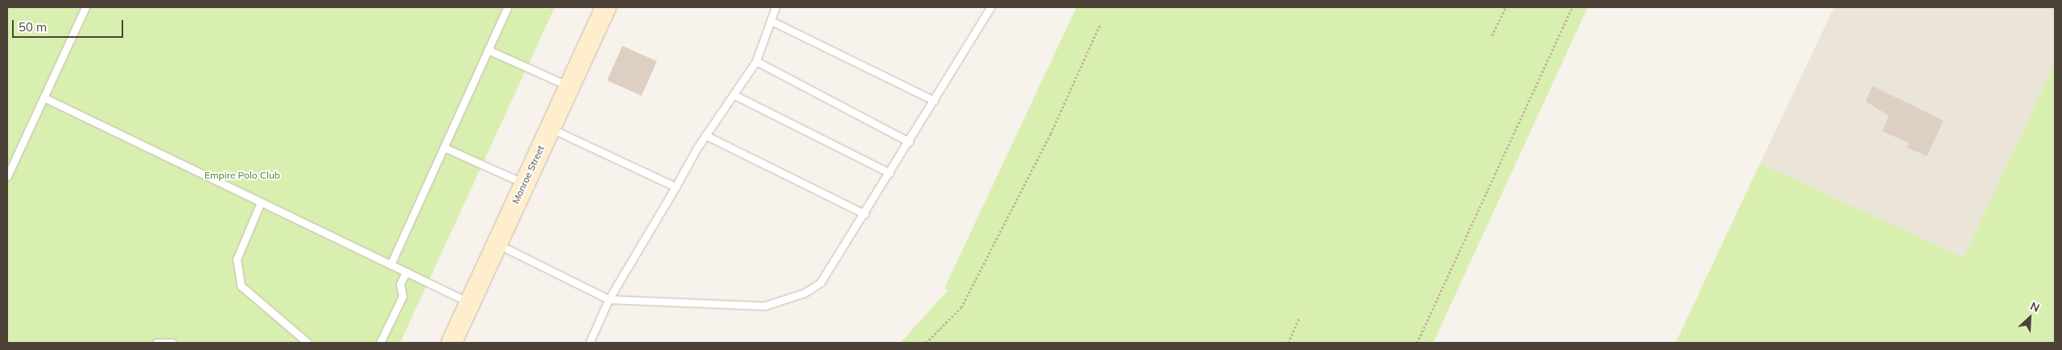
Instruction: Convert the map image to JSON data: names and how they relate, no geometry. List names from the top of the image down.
{
  "streets": {
    "main road": ["Monroe Street"]
  },
  "parks": ["Empire Polo Club"],
  "scale_bar": "50 m",
  "north": "top right"
}
